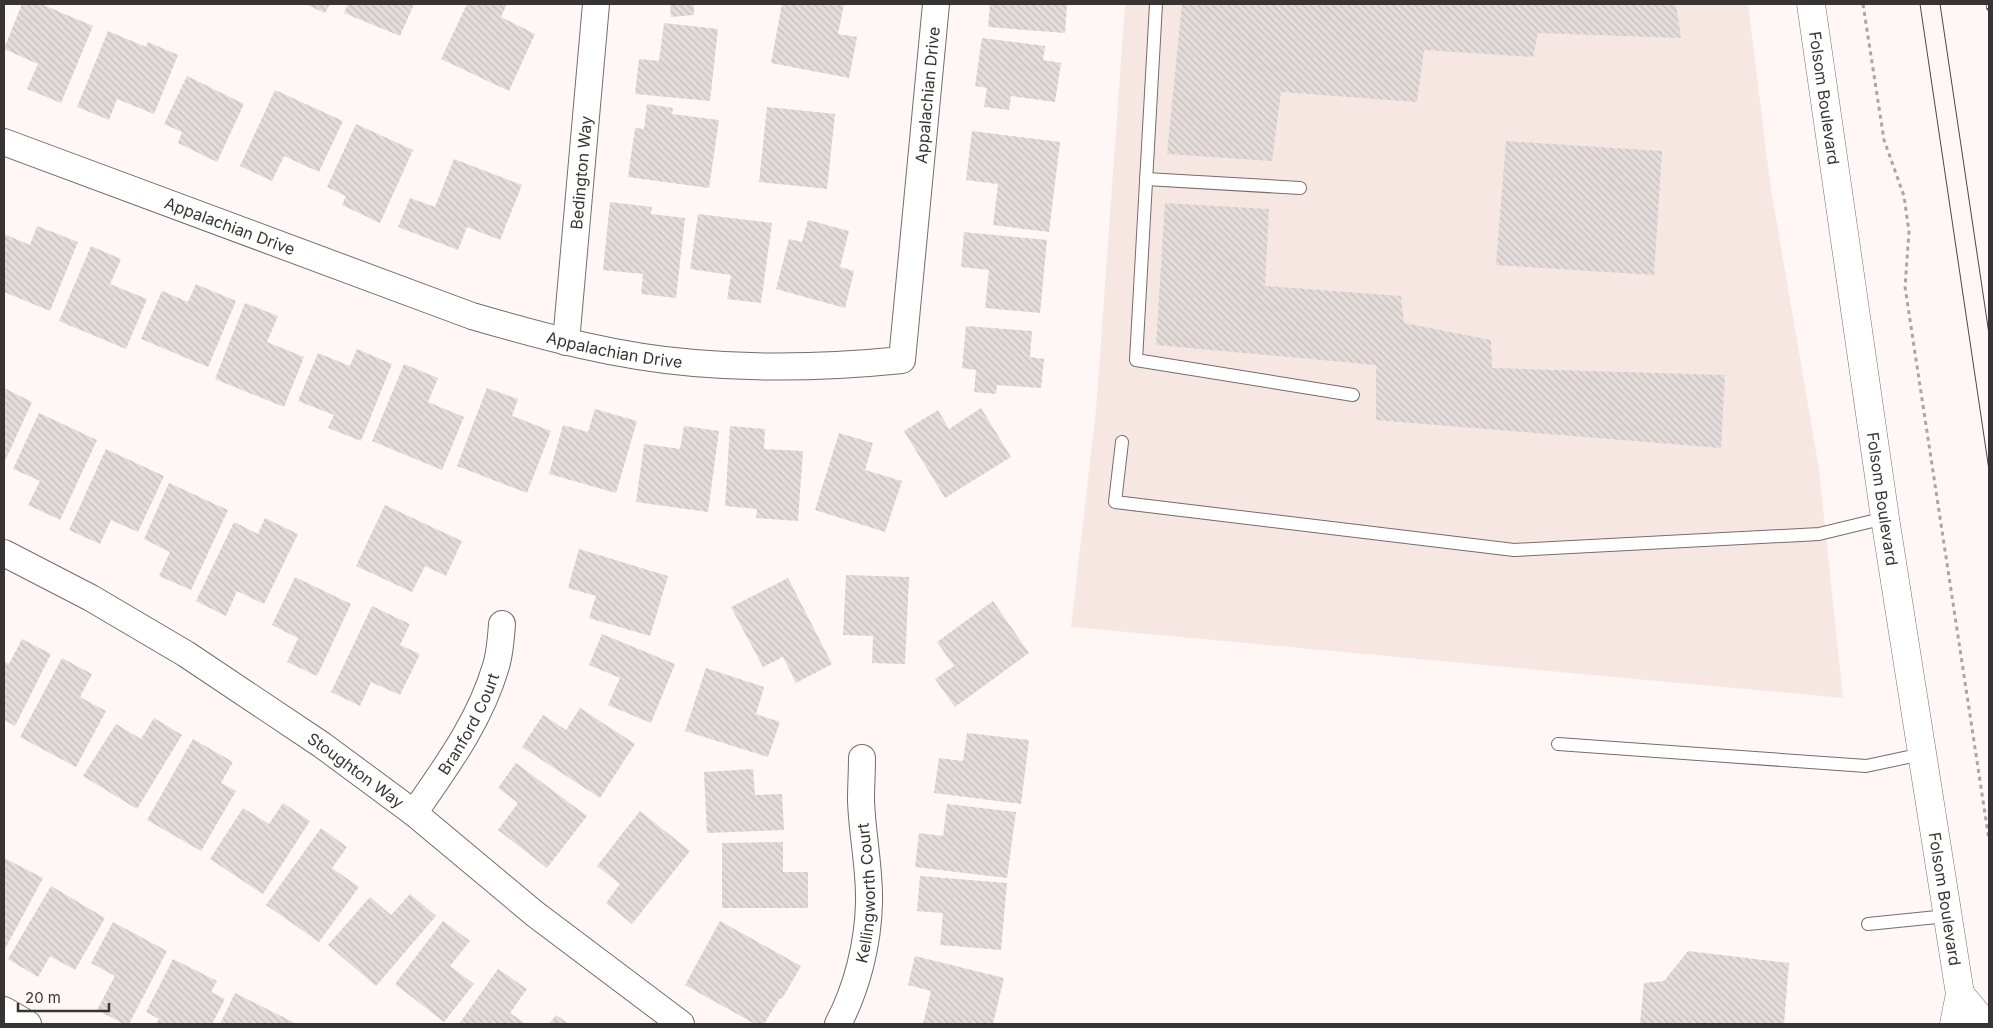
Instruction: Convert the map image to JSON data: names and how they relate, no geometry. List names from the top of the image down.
{
  "streets": {
    "main road": ["Folsom Boulevard"],
    "street": [
      "Appalachian Drive",
      "Bedington Way",
      "Branford Court",
      "Stoughton Way",
      "Kellingworth Court"
    ]
  },
  "crossings": [
    ["Appalachian Drive", "Bedington Way"],
    ["Branford Court", "Stoughton Way"]
  ],
  "scale_bar": "20 m"
}
